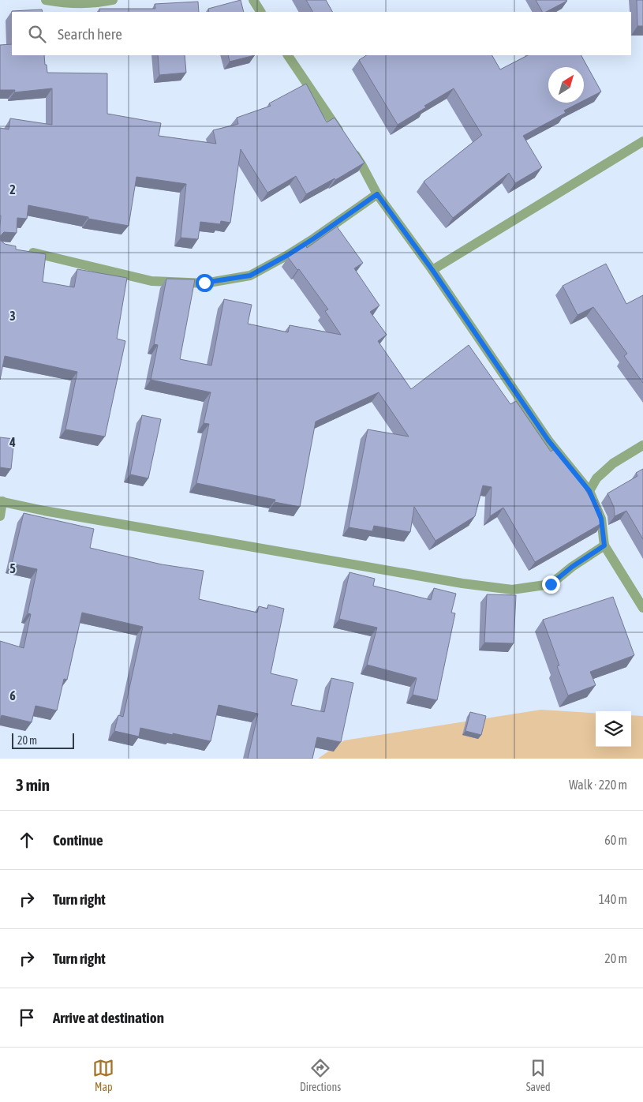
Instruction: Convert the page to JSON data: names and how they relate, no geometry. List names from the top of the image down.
{
  "scale_bar": "20 m",
  "north": "top right",
  "page": {
    "search": "Search here",
    "scale": "20 m",
    "heading": ["3 min", "Walk · 220 m"],
    "list": [
      ["Continue", "60 m"],
      ["Turn right", "140 m"],
      ["Turn right", "20 m"],
      "Arrive at destination"
    ],
    "nav": ["Map", "Directions", "Saved"]
  },
  "grid": {
    "rows": [
      "2",
      "3",
      "4",
      "5",
      "6"
    ]
  }
}
